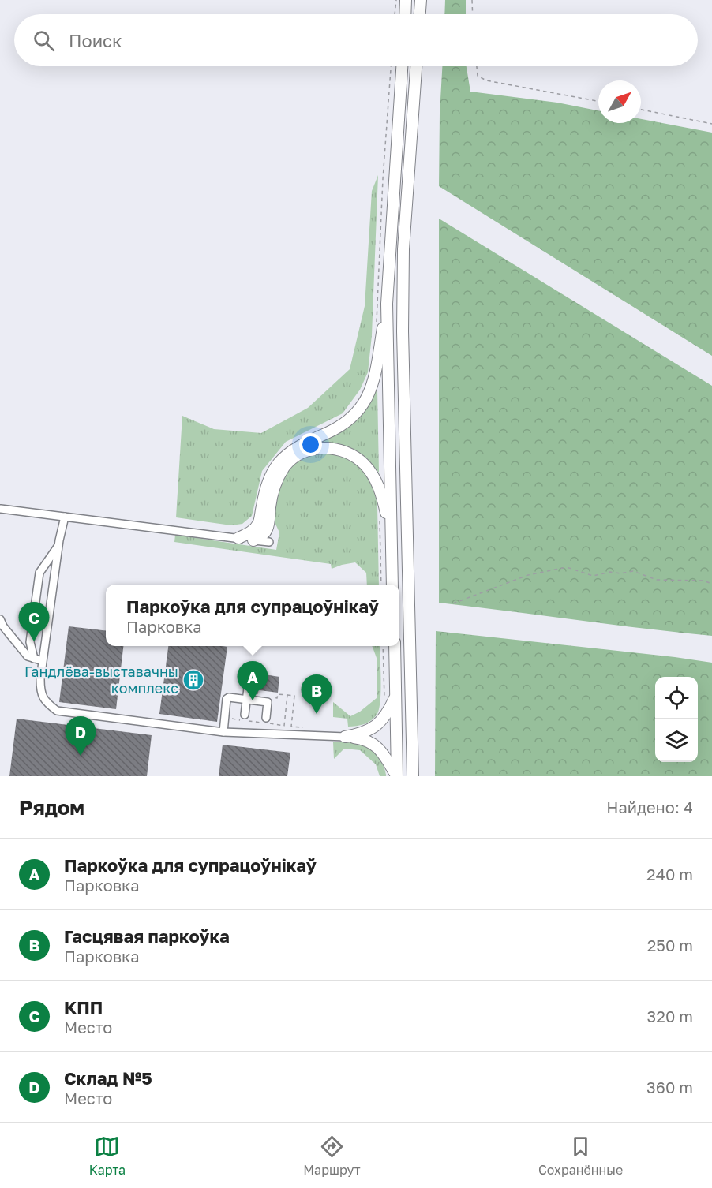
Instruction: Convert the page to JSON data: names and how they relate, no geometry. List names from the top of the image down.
{
  "places": {
    "building": ["Гандлёва-выставачны комплекс"]
  },
  "north": "top right",
  "page": {
    "search": "Поиск",
    "popup": ["Паркоўка для супрацоўнікаў", "Парковка"],
    "pins": [
      "C",
      "A",
      "B",
      "D"
    ],
    "heading": ["Рядом", "Найдено: 4"],
    "list": [
      {
        "mark": "A",
        "name": "Паркоўка для супрацоўнікаў",
        "note": "Парковка",
        "value": "240 m"
      },
      {
        "mark": "B",
        "name": "Гасцявая паркоўка",
        "note": "Парковка",
        "value": "250 m"
      },
      {
        "mark": "C",
        "name": "КПП",
        "note": "Место",
        "value": "320 m"
      },
      {
        "mark": "D",
        "name": "Склад №5",
        "note": "Место",
        "value": "360 m"
      }
    ],
    "nav": ["Карта", "Маршрут", "Сохранённые"]
  }
}
